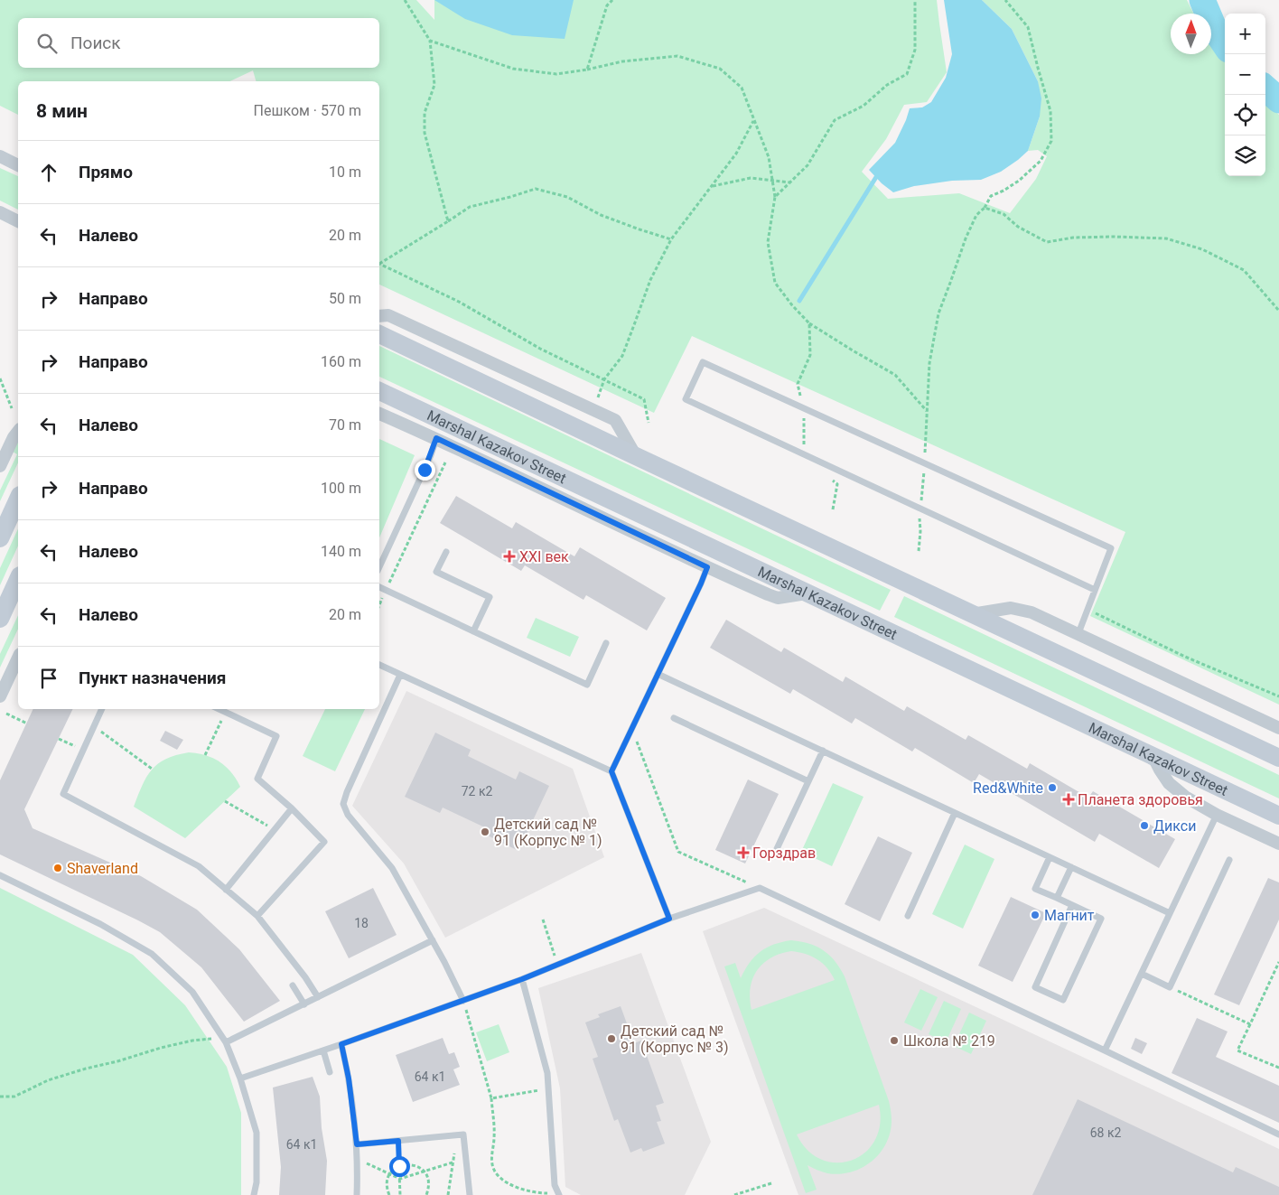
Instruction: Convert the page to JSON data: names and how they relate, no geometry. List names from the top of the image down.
{
  "streets": {
    "street": ["Marshal Kazakov Street"]
  },
  "places": {
    "health": ["XXI век", "Планета здоровья", "Горздрав"],
    "other": [
      "Red&White",
      "Дикси",
      "Детский сад № 91 (Корпус № 1)",
      "Shaverland",
      "Магнит",
      "Детский сад № 91 (Корпус № 3)",
      "Школа № 219"
    ]
  },
  "house_numbers": [
    "72 к2",
    "18",
    "64 к1",
    "68 к2",
    "64 к1"
  ],
  "north": "top",
  "page": {
    "map_buttons": ["+", "−"],
    "search": "Поиск",
    "heading": ["8 мин", "Пешком · 570 m"],
    "list": [
      ["Прямо", "10 m"],
      ["Налево", "20 m"],
      ["Направо", "50 m"],
      ["Направо", "160 m"],
      ["Налево", "70 m"],
      ["Направо", "100 m"],
      ["Налево", "140 m"],
      ["Налево", "20 m"],
      "Пункт назначения"
    ]
  }
}
